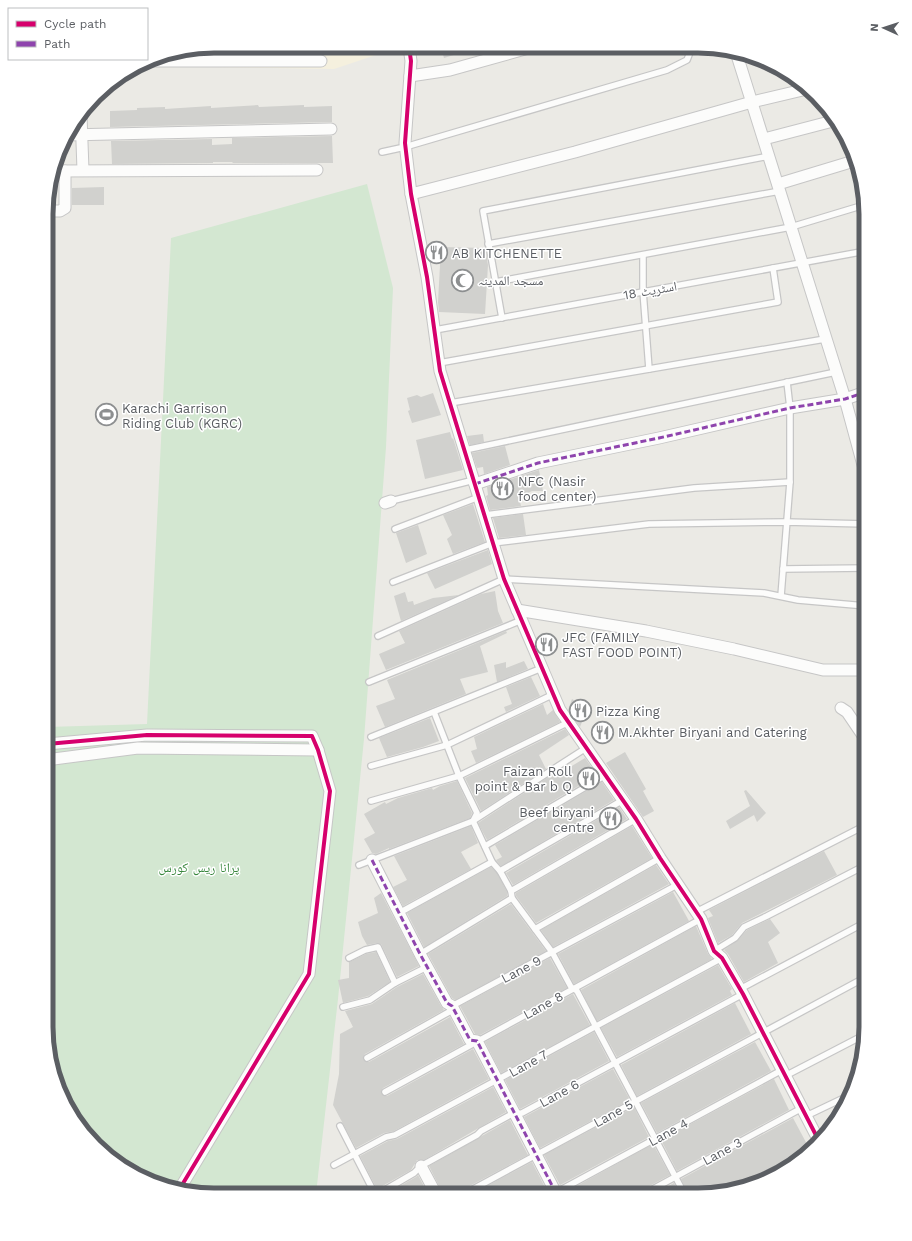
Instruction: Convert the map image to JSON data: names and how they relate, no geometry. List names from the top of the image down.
{
  "streets": {
    "lane": [
      "اسٹریٹ 18",
      "Lane 9",
      "Lane 8",
      "Lane 7",
      "Lane 6",
      "Lane 5",
      "Lane 4",
      "Lane 3"
    ]
  },
  "parks": ["پرانا ریس کورس"],
  "places": {
    "restaurant": [
      "AB KITCHENETTE",
      "NFC (Nasir food center)",
      "JFC (FAMILY FAST FOOD POINT)",
      "Pizza King",
      "M.Akhter Biryani and Catering",
      "Faizan Roll point & Bar b Q",
      "Beef biryani centre"
    ],
    "mosque": ["مسجد المدینہ"],
    "sports": ["Karachi Garrison Riding Club (KGRC)"]
  },
  "legend": ["Cycle path", "Path"],
  "north": "left"
}
